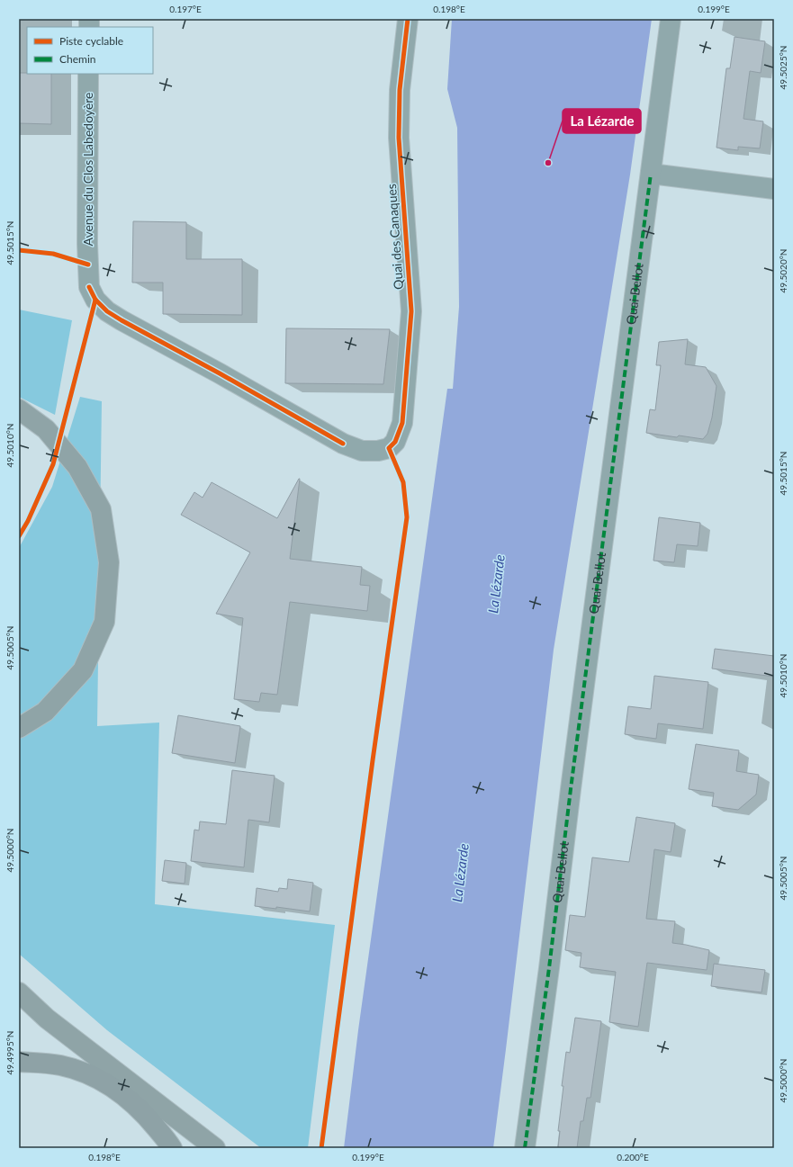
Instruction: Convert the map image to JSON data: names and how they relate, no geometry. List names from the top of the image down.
{
  "streets": {
    "street": ["Avenue du Clos Labedoyère", "Quai des Canaques", "Quai Bellot"]
  },
  "crossings": [
    ["Avenue du Clos Labedoyère", "Quai des Canaques"]
  ],
  "water": ["La Lézarde"],
  "places": ["La Lézarde"],
  "legend": ["Piste cyclable", "Chemin"],
  "coordinates": [
    "0.197°E",
    "0.198°E",
    "0.199°E",
    "49.5025°N",
    "49.5015°N",
    "49.5020°N",
    "49.5010°N",
    "49.5005°N",
    "49.5000°N",
    "49.4995°N",
    "0.200°E"
  ]
}
